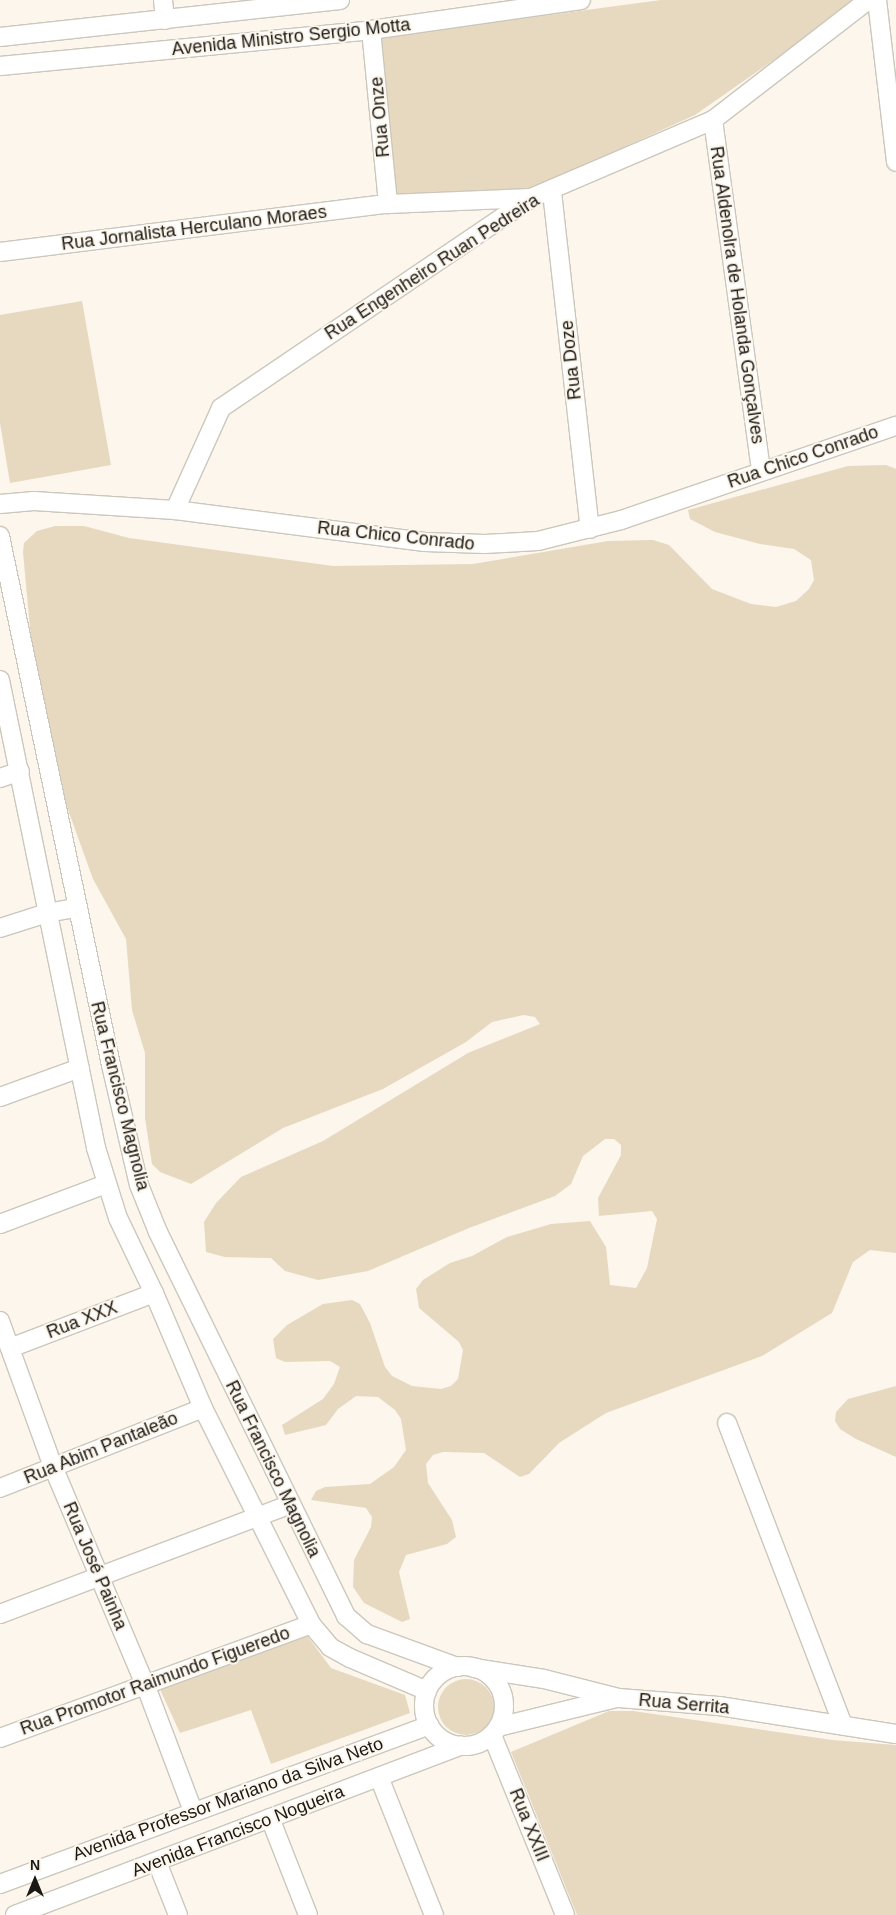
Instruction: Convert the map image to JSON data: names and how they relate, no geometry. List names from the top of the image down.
{
  "streets": {
    "street": [
      "Avenida Ministro Sergio Motta",
      "Rua Onze",
      "Rua Jornalista Herculano Moraes",
      "Rua Engenheiro Ruan Pedreira",
      "Rua Aldenolra de Holanda Gonçalves",
      "Rua Doze",
      "Rua Chico Conrado",
      "Rua Francisco Magnolia",
      "Rua XXX",
      "Rua Abim Pantaleão",
      "Rua José Painha",
      "Rua Promotor Raimundo Figueredo",
      "Rua Serrita",
      "Avenida Professor Mariano da Silva Neto",
      "Rua XXIII",
      "Avenida Francisco Nogueira"
    ]
  },
  "crossings": [
    ["Avenida Ministro Sergio Motta", "Rua Onze"],
    ["Rua Onze", "Rua Jornalista Herculano Moraes"],
    ["Rua Jornalista Herculano Moraes", "Rua Engenheiro Ruan Pedreira"],
    ["Rua Engenheiro Ruan Pedreira", "Rua Aldenolra de Holanda Gonçalves"],
    ["Rua Engenheiro Ruan Pedreira", "Rua Doze"],
    ["Rua Engenheiro Ruan Pedreira", "Rua Chico Conrado"],
    ["Rua Aldenolra de Holanda Gonçalves", "Rua Chico Conrado"],
    ["Rua Doze", "Rua Chico Conrado"],
    ["Rua Francisco Magnolia", "Rua XXX"],
    ["Rua Francisco Magnolia", "Rua Abim Pantaleão"],
    ["Rua Francisco Magnolia", "Rua Promotor Raimundo Figueredo"],
    ["Rua Francisco Magnolia", "Rua Serrita"],
    ["Rua Francisco Magnolia", "Avenida Professor Mariano da Silva Neto"],
    ["Rua Francisco Magnolia", "Rua XXIII"],
    ["Rua Francisco Magnolia", "Avenida Francisco Nogueira"],
    ["Rua XXX", "Rua José Painha"],
    ["Rua Abim Pantaleão", "Rua José Painha"],
    ["Rua José Painha", "Rua Promotor Raimundo Figueredo"],
    ["Rua José Painha", "Avenida Professor Mariano da Silva Neto"],
    ["Rua Serrita", "Avenida Professor Mariano da Silva Neto"],
    ["Rua Serrita", "Rua XXIII"],
    ["Rua Serrita", "Avenida Francisco Nogueira"],
    ["Avenida Professor Mariano da Silva Neto", "Rua XXIII"],
    ["Avenida Professor Mariano da Silva Neto", "Avenida Francisco Nogueira"],
    ["Rua XXIII", "Avenida Francisco Nogueira"]
  ],
  "north": "top"
}
